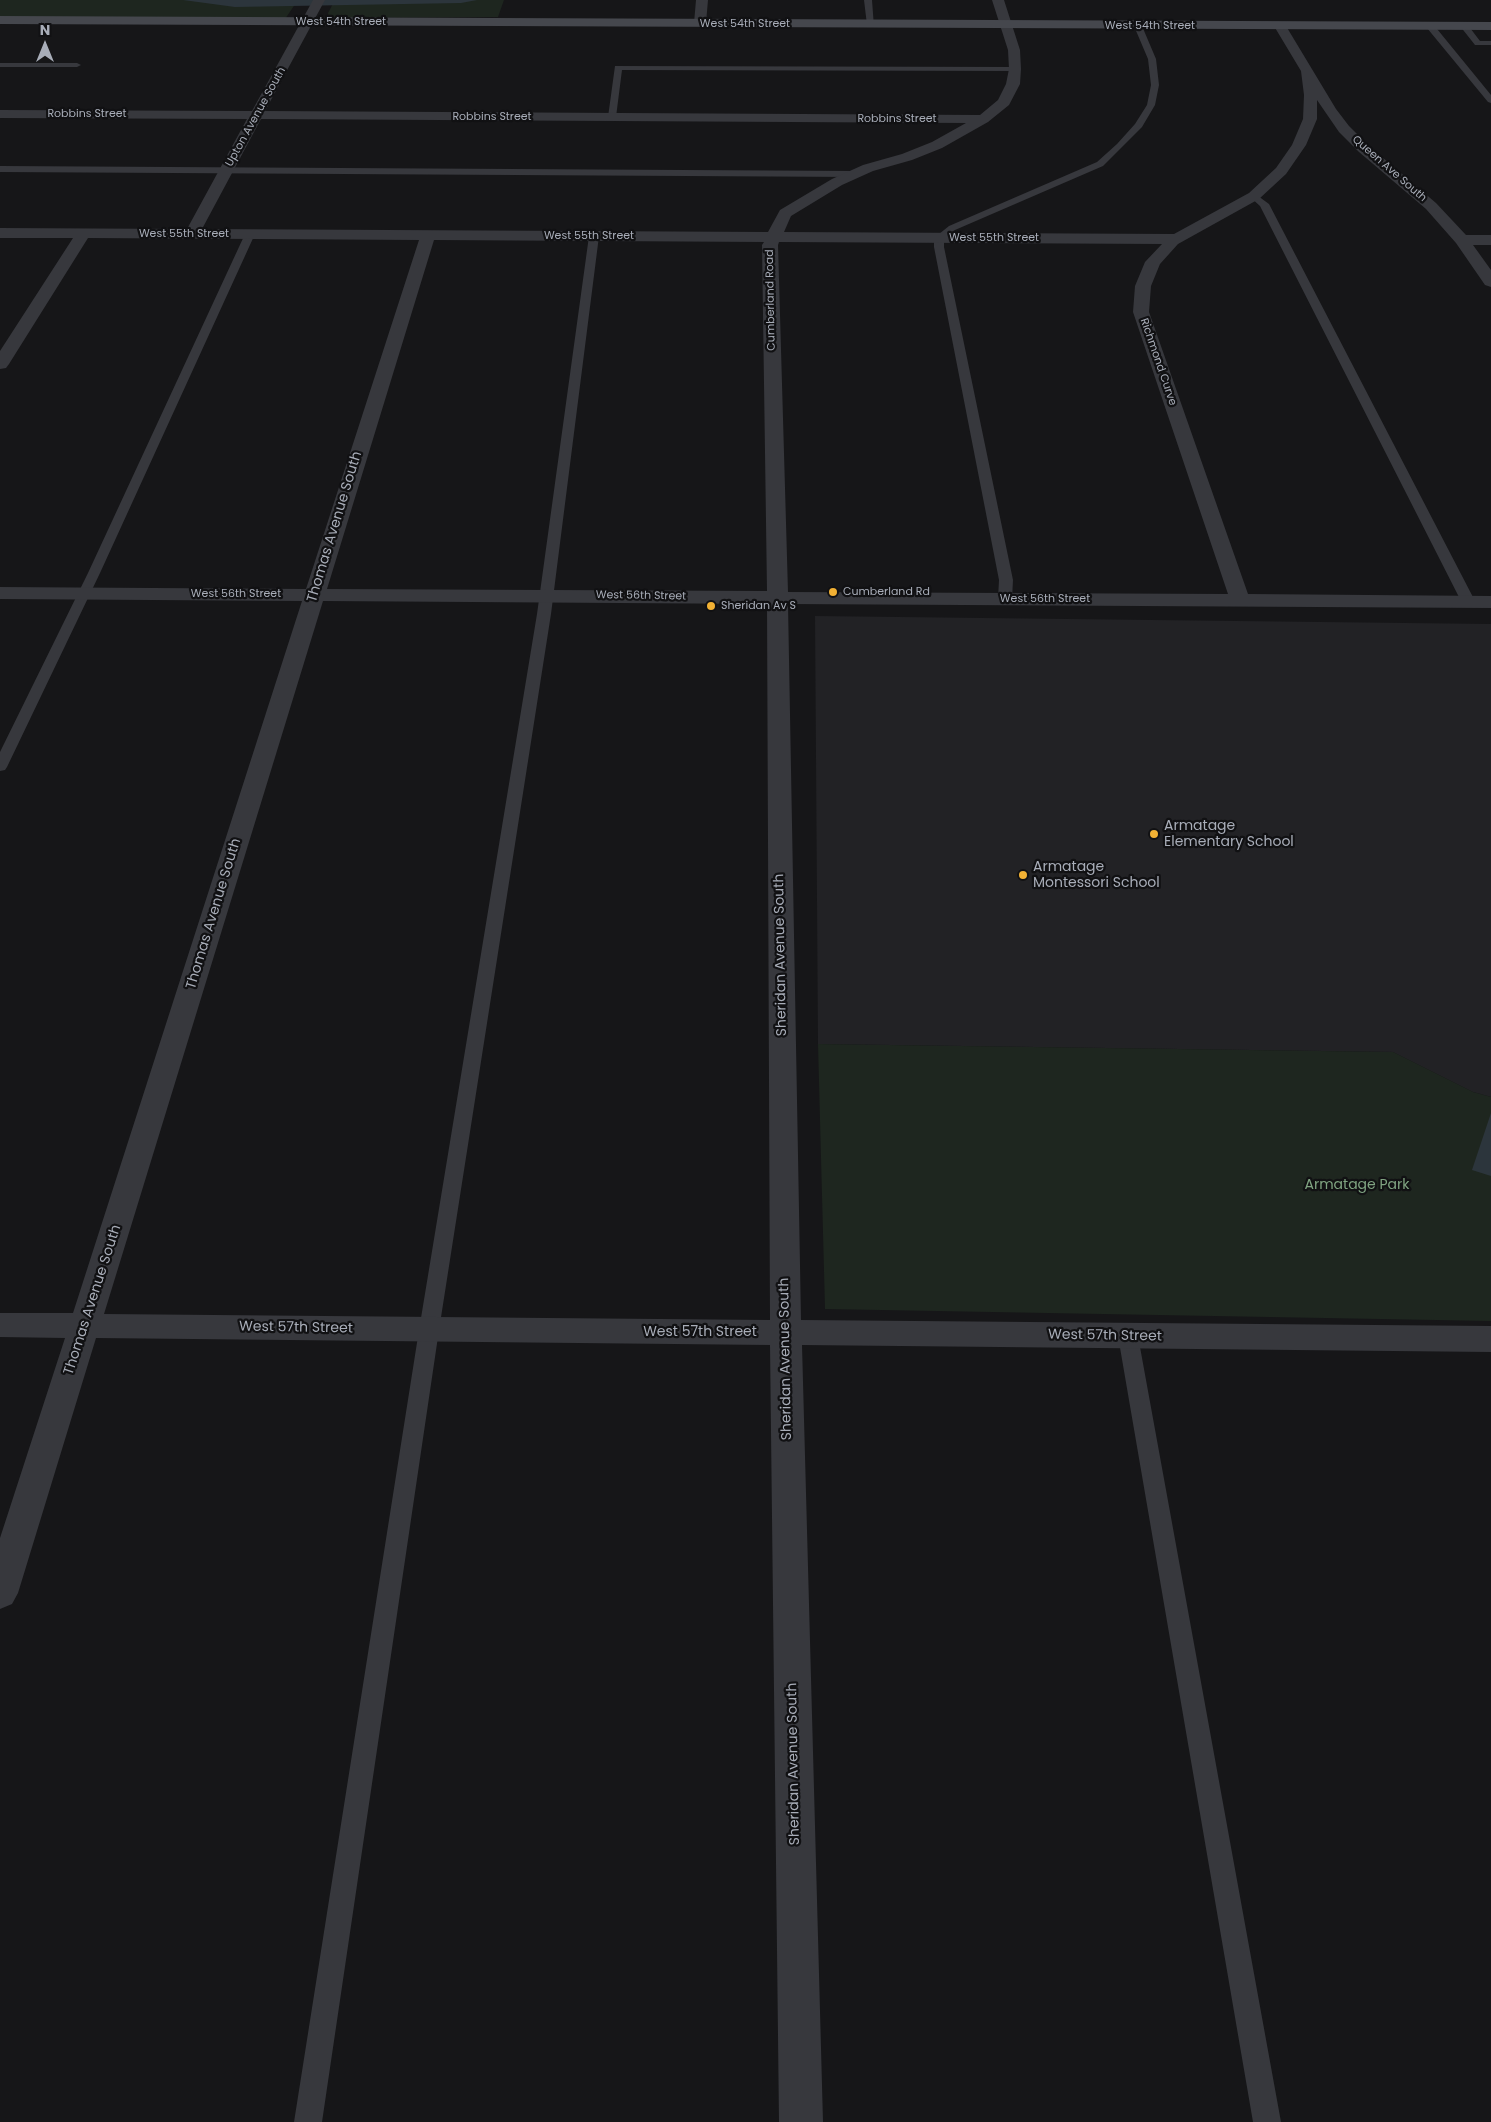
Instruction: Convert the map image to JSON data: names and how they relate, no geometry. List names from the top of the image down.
{
  "streets": {
    "street": [
      "West 54th Street",
      "Robbins Street",
      "Upton Avenue South",
      "Queen Ave South",
      "West 55th Street",
      "Cumberland Road",
      "Richmond Curve",
      "Thomas Avenue South",
      "West 56th Street",
      "Sheridan Avenue South",
      "West 57th Street"
    ]
  },
  "crossings": [
    ["West 54th Street", "Upton Avenue South"],
    ["West 54th Street", "Queen Ave South"],
    ["West 54th Street", "Cumberland Road"],
    ["Robbins Street", "Upton Avenue South"],
    ["Robbins Street", "Cumberland Road"],
    ["Upton Avenue South", "West 55th Street"],
    ["Queen Ave South", "Richmond Curve"],
    ["West 55th Street", "Cumberland Road"],
    ["West 55th Street", "Richmond Curve"],
    ["West 55th Street", "Thomas Avenue South"],
    ["Cumberland Road", "West 56th Street"],
    ["Cumberland Road", "Sheridan Avenue South"],
    ["Richmond Curve", "West 56th Street"],
    ["Thomas Avenue South", "West 56th Street"],
    ["Thomas Avenue South", "West 57th Street"],
    ["West 56th Street", "Sheridan Avenue South"],
    ["Sheridan Avenue South", "West 57th Street"]
  ],
  "parks": ["Armatage Park"],
  "places": [
    "Cumberland Rd",
    "Sheridan Av S",
    "Armatage Elementary School",
    "Armatage Montessori School"
  ],
  "north": "top"
}
